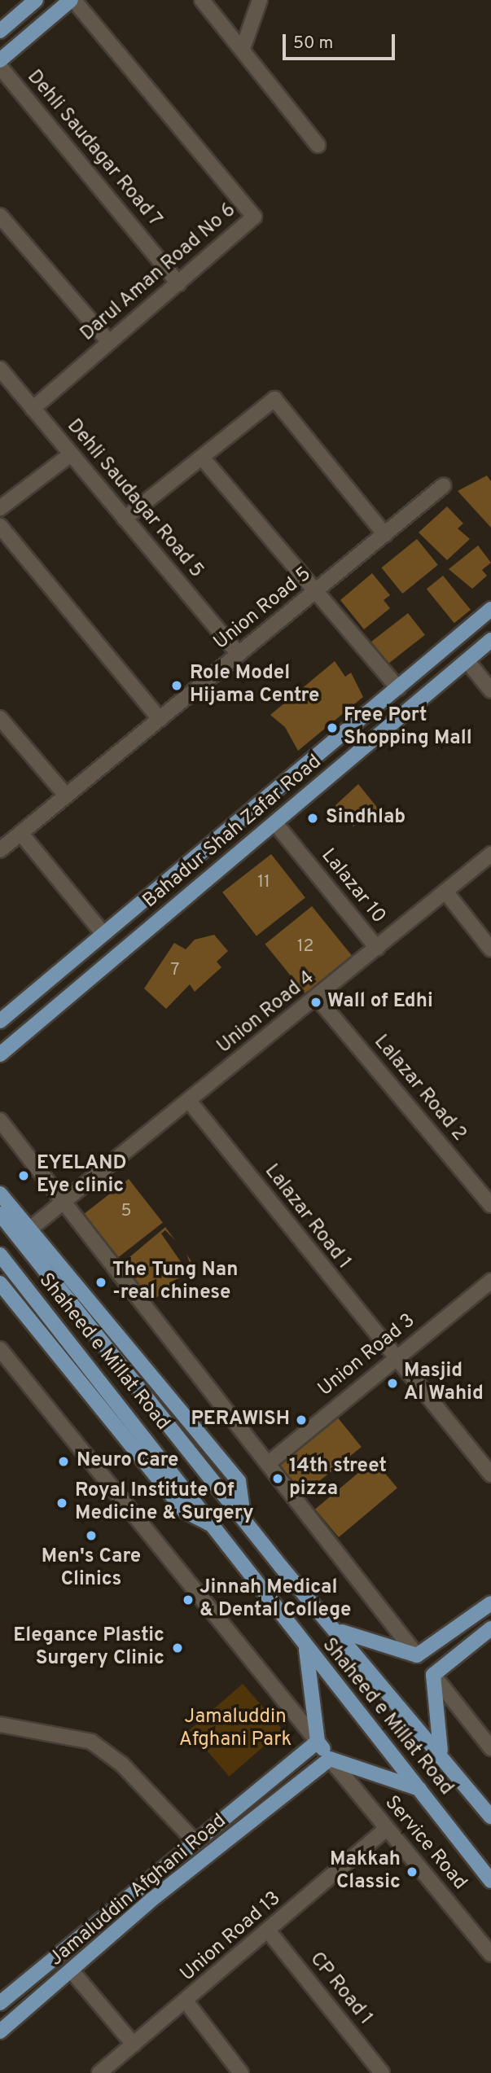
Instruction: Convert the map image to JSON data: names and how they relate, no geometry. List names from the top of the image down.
{
  "streets": {
    "main road": ["Bahadur Shah Zafar Road", "Shaheed e Millat Road", "Jamaluddin Afghani Road"],
    "street": [
      "Dehli Saudagar Road 7",
      "Darul Aman Road No 6",
      "Dehli Saudagar Road 5",
      "Union Road 5",
      "Lalazar 10",
      "Union Road 4",
      "Lalazar Road 2",
      "Lalazar Road 1",
      "Union Road 3",
      "Service Road",
      "Union Road 13",
      "CP Road 1"
    ]
  },
  "crossings": [
    ["Dehli Saudagar Road 7", "Darul Aman Road No 6"],
    ["Darul Aman Road No 6", "Dehli Saudagar Road 5"],
    ["Dehli Saudagar Road 5", "Union Road 5"],
    ["Bahadur Shah Zafar Road", "Lalazar 10"],
    ["Lalazar 10", "Union Road 4"],
    ["Union Road 4", "Lalazar Road 2"],
    ["Union Road 4", "Lalazar Road 1"],
    ["Lalazar Road 1", "Union Road 3"],
    ["Service Road", "Jamaluddin Afghani Road"],
    ["Service Road", "Union Road 13"],
    ["Union Road 13", "CP Road 1"]
  ],
  "parks": ["Jamaluddin Afghani Park"],
  "places": [
    "Role Model Hijama Centre",
    "Free Port Shopping Mall",
    "Sindhlab",
    "Wall of Edhi",
    "EYELAND Eye clinic",
    "The Tung Nan -real chinese",
    "Masjid Al Wahid",
    "PERAWISH",
    "Neuro Care",
    "14th street pizza",
    "Royal Institute Of Medicine & Surgery",
    "Men's Care Clinics",
    "Jinnah Medical & Dental College",
    "Elegance Plastic Surgery Clinic",
    "Makkah Classic"
  ],
  "house_numbers": [
    "11",
    "12",
    "7",
    "5"
  ],
  "scale_bar": "50 m"
}
